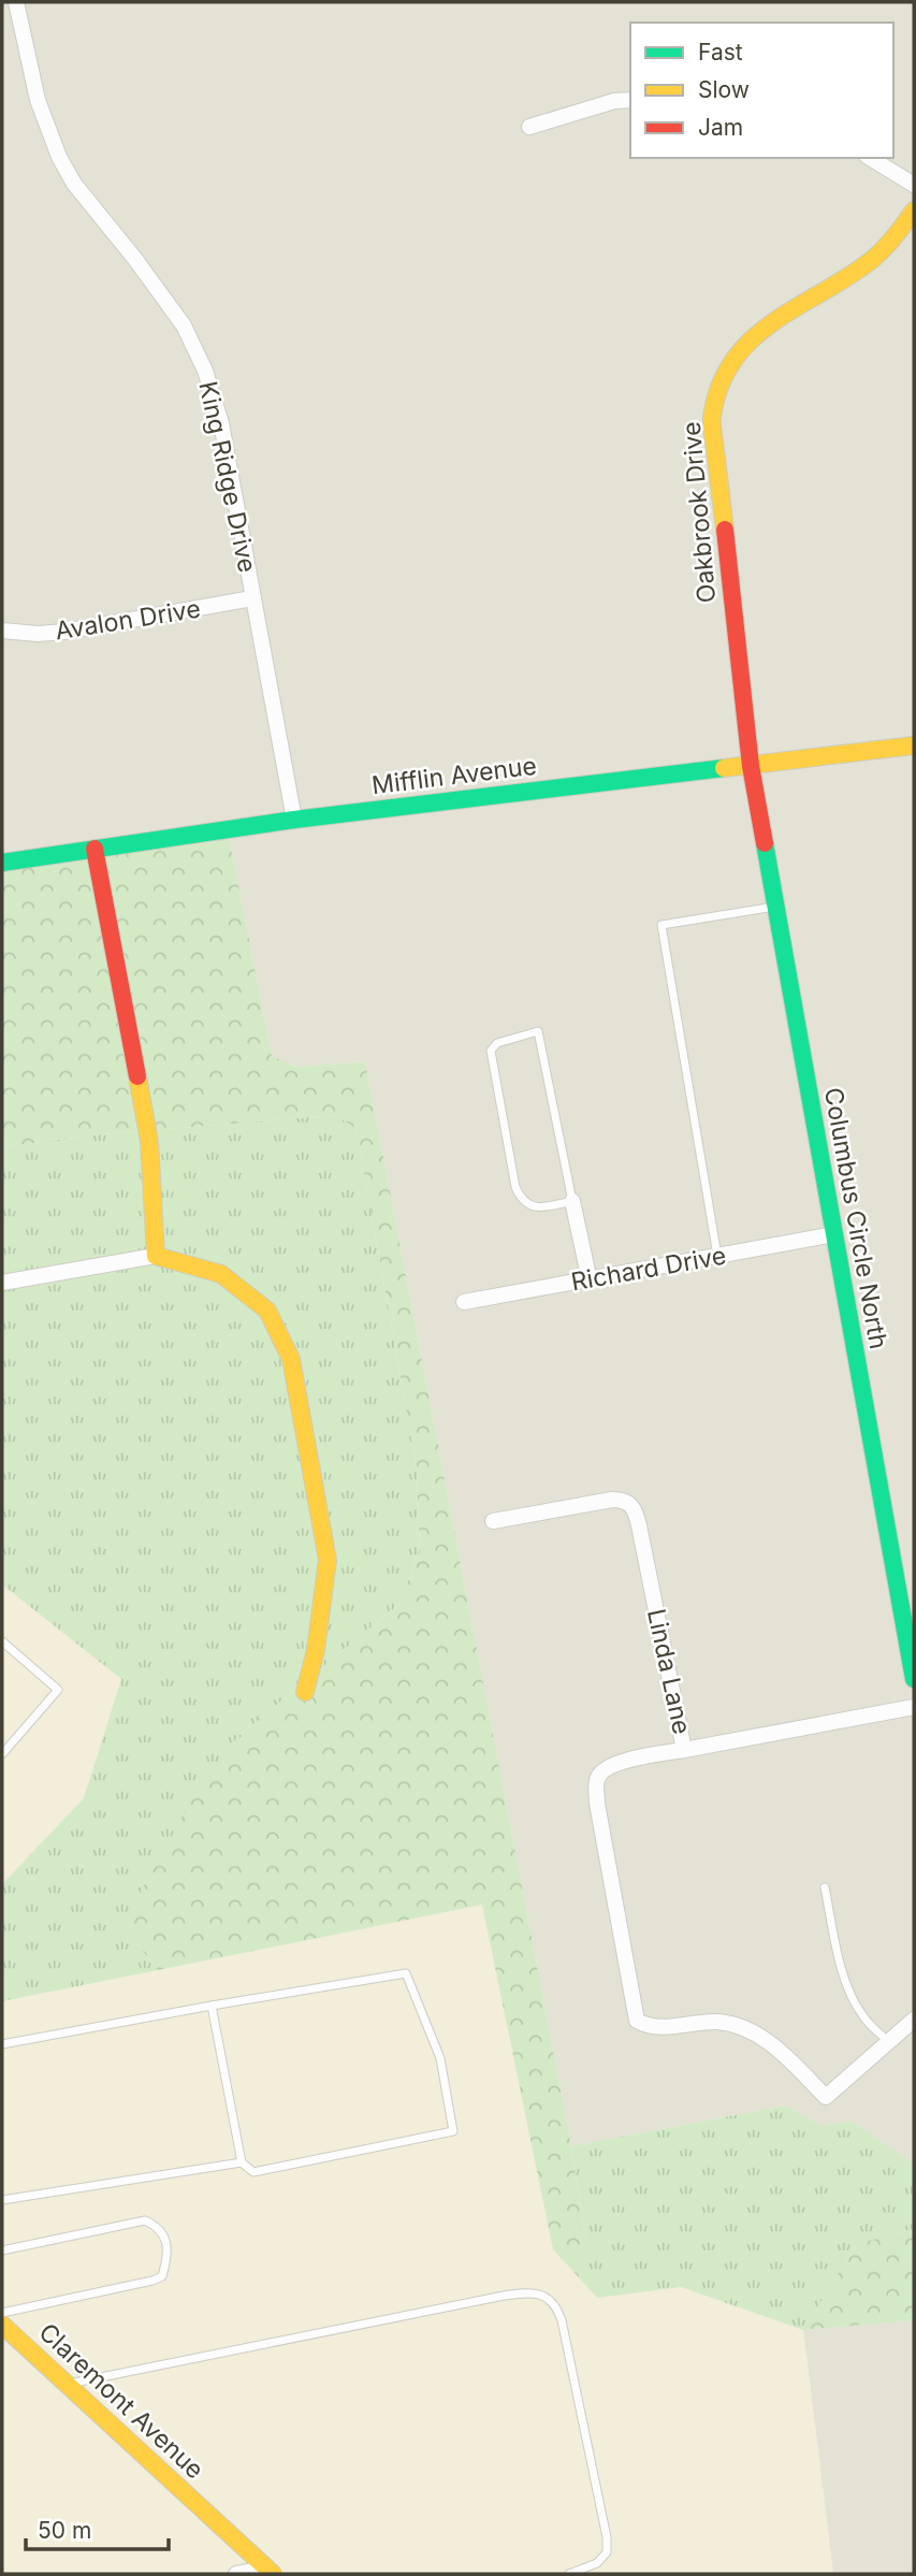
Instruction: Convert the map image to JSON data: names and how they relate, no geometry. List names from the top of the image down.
{
  "streets": {
    "street": [
      "King Ridge Drive",
      "Oakbrook Drive",
      "Avalon Drive",
      "Mifflin Avenue",
      "Columbus Circle North",
      "Richard Drive",
      "Linda Lane",
      "Claremont Avenue"
    ]
  },
  "crossings": [
    ["King Ridge Drive", "Avalon Drive"],
    ["King Ridge Drive", "Mifflin Avenue"],
    ["Oakbrook Drive", "Mifflin Avenue"],
    ["Oakbrook Drive", "Columbus Circle North"],
    ["Mifflin Avenue", "Columbus Circle North"],
    ["Columbus Circle North", "Richard Drive"]
  ],
  "legend": ["Fast", "Slow", "Jam"],
  "scale_bar": "50 m"
}
